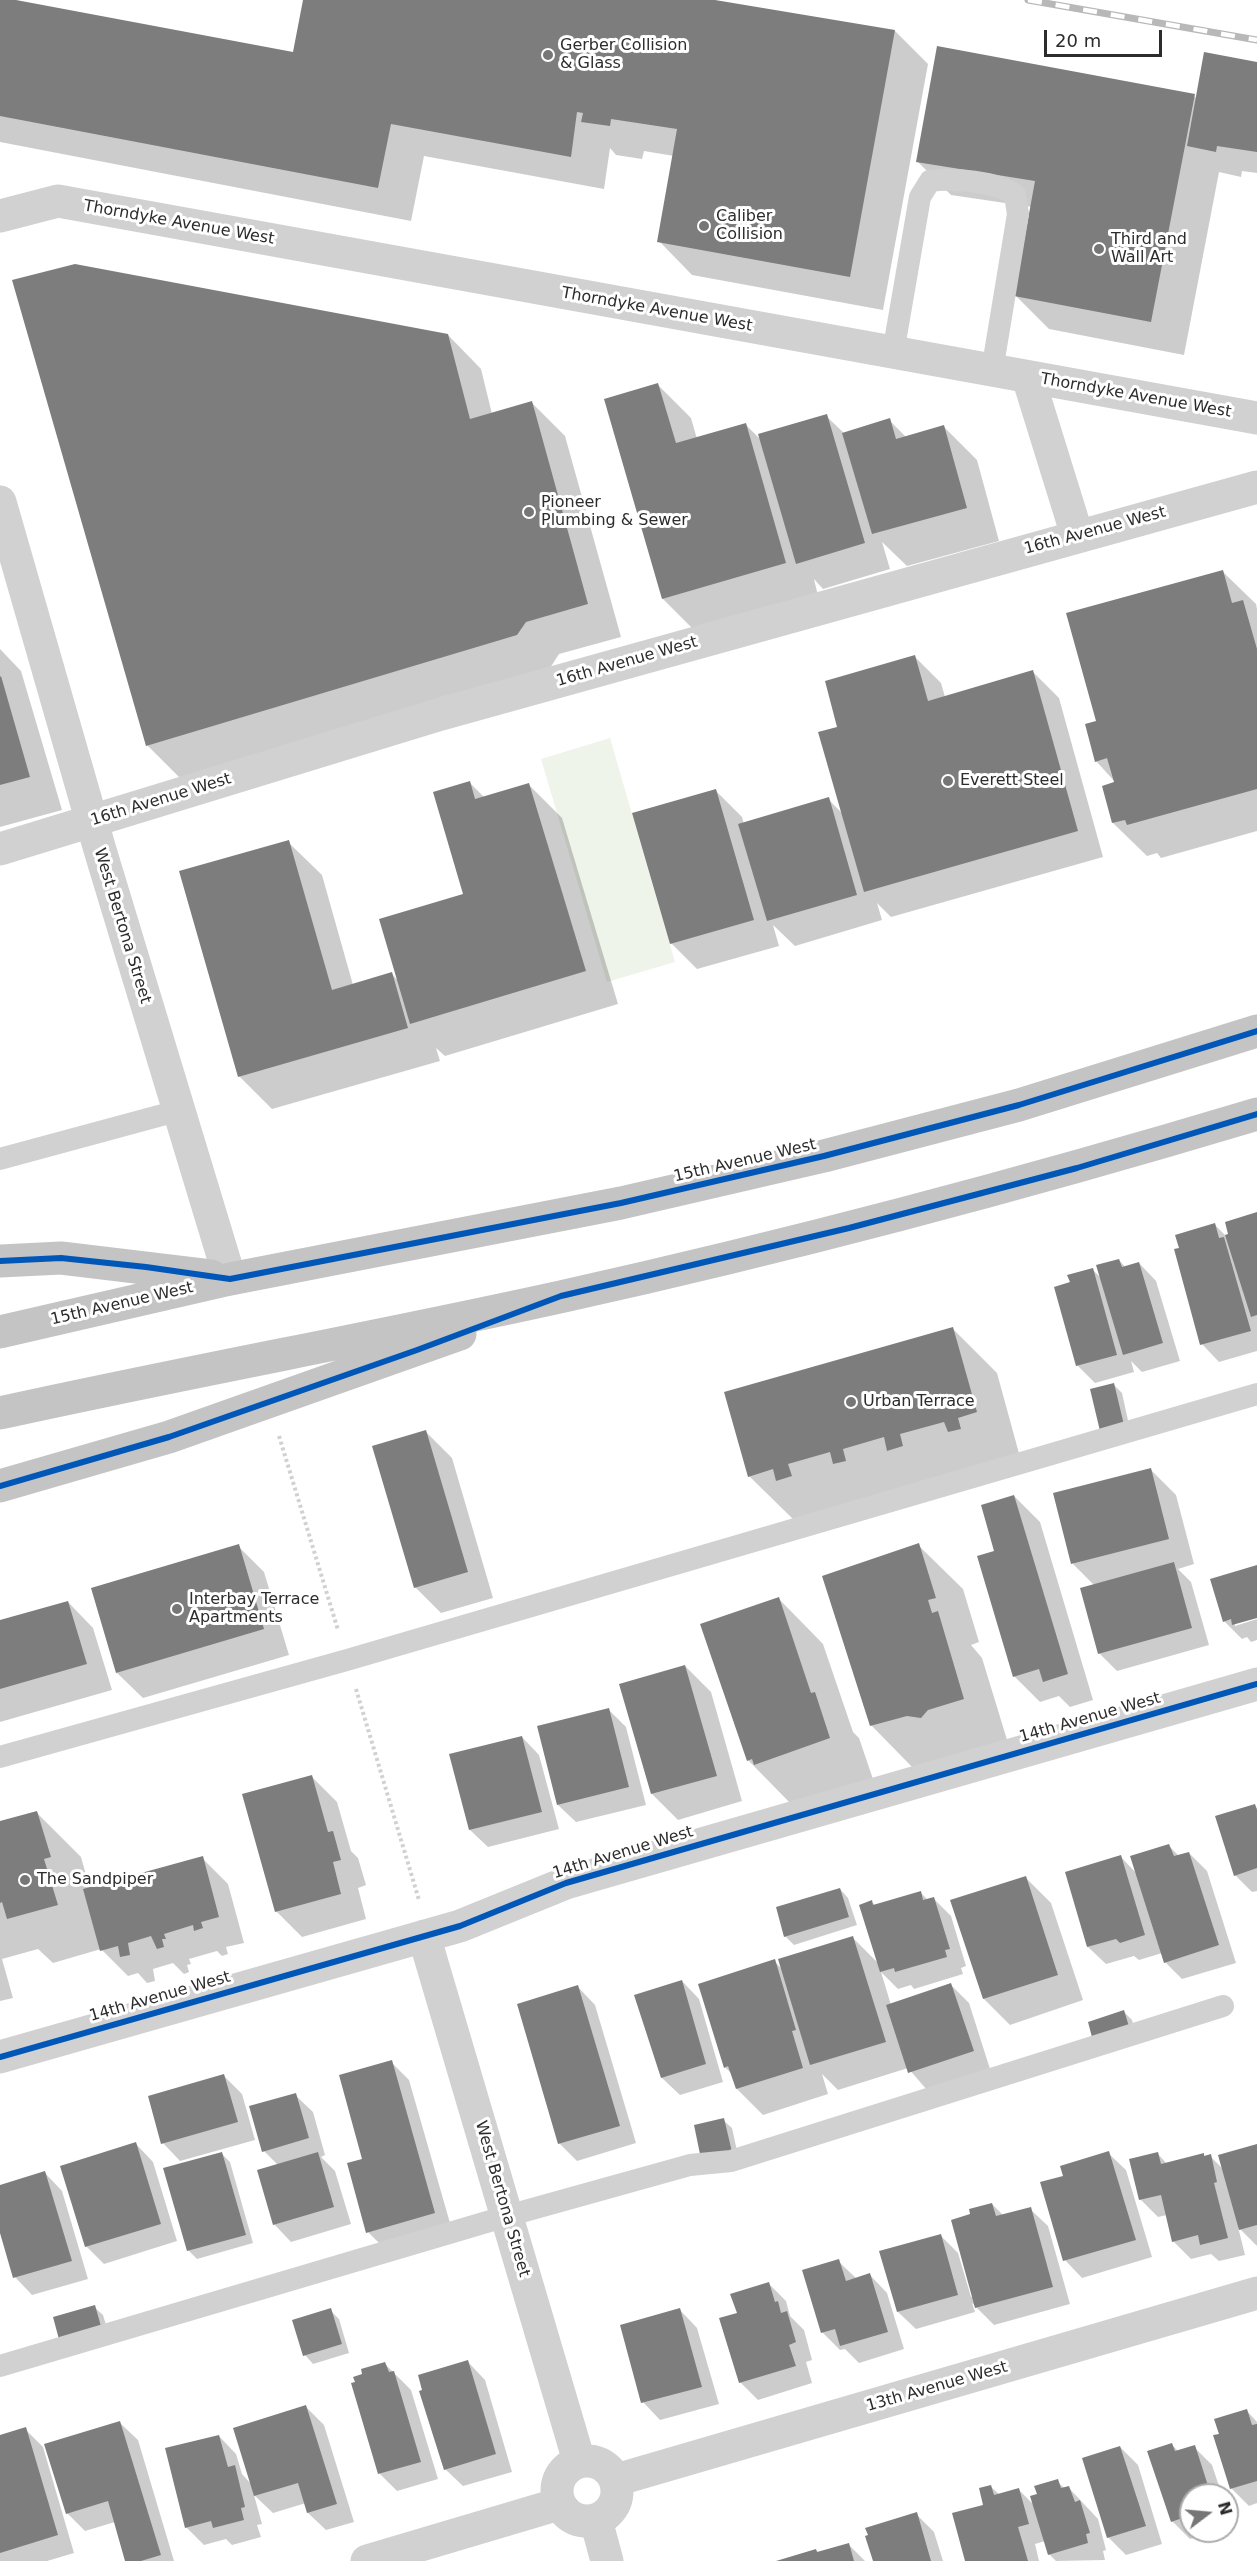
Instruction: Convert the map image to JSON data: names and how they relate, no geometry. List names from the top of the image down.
{
  "streets": {
    "main road": ["15th Avenue West"],
    "street": [
      "Thorndyke Avenue West",
      "16th Avenue West",
      "West Bertona Street",
      "14th Avenue West",
      "13th Avenue West"
    ]
  },
  "crossings": [
    ["16th Avenue West", "West Bertona Street"],
    ["West Bertona Street", "15th Avenue West"],
    ["West Bertona Street", "14th Avenue West"],
    ["West Bertona Street", "13th Avenue West"]
  ],
  "places": [
    "Gerber Collision & Glass",
    "Caliber Collision",
    "Third and Wall Art",
    "Pioneer Plumbing & Sewer",
    "Everett Steel",
    "Urban Terrace",
    "Interbay Terrace Apartments",
    "The Sandpiper"
  ],
  "scale_bar": "20 m",
  "north": "right"
}
